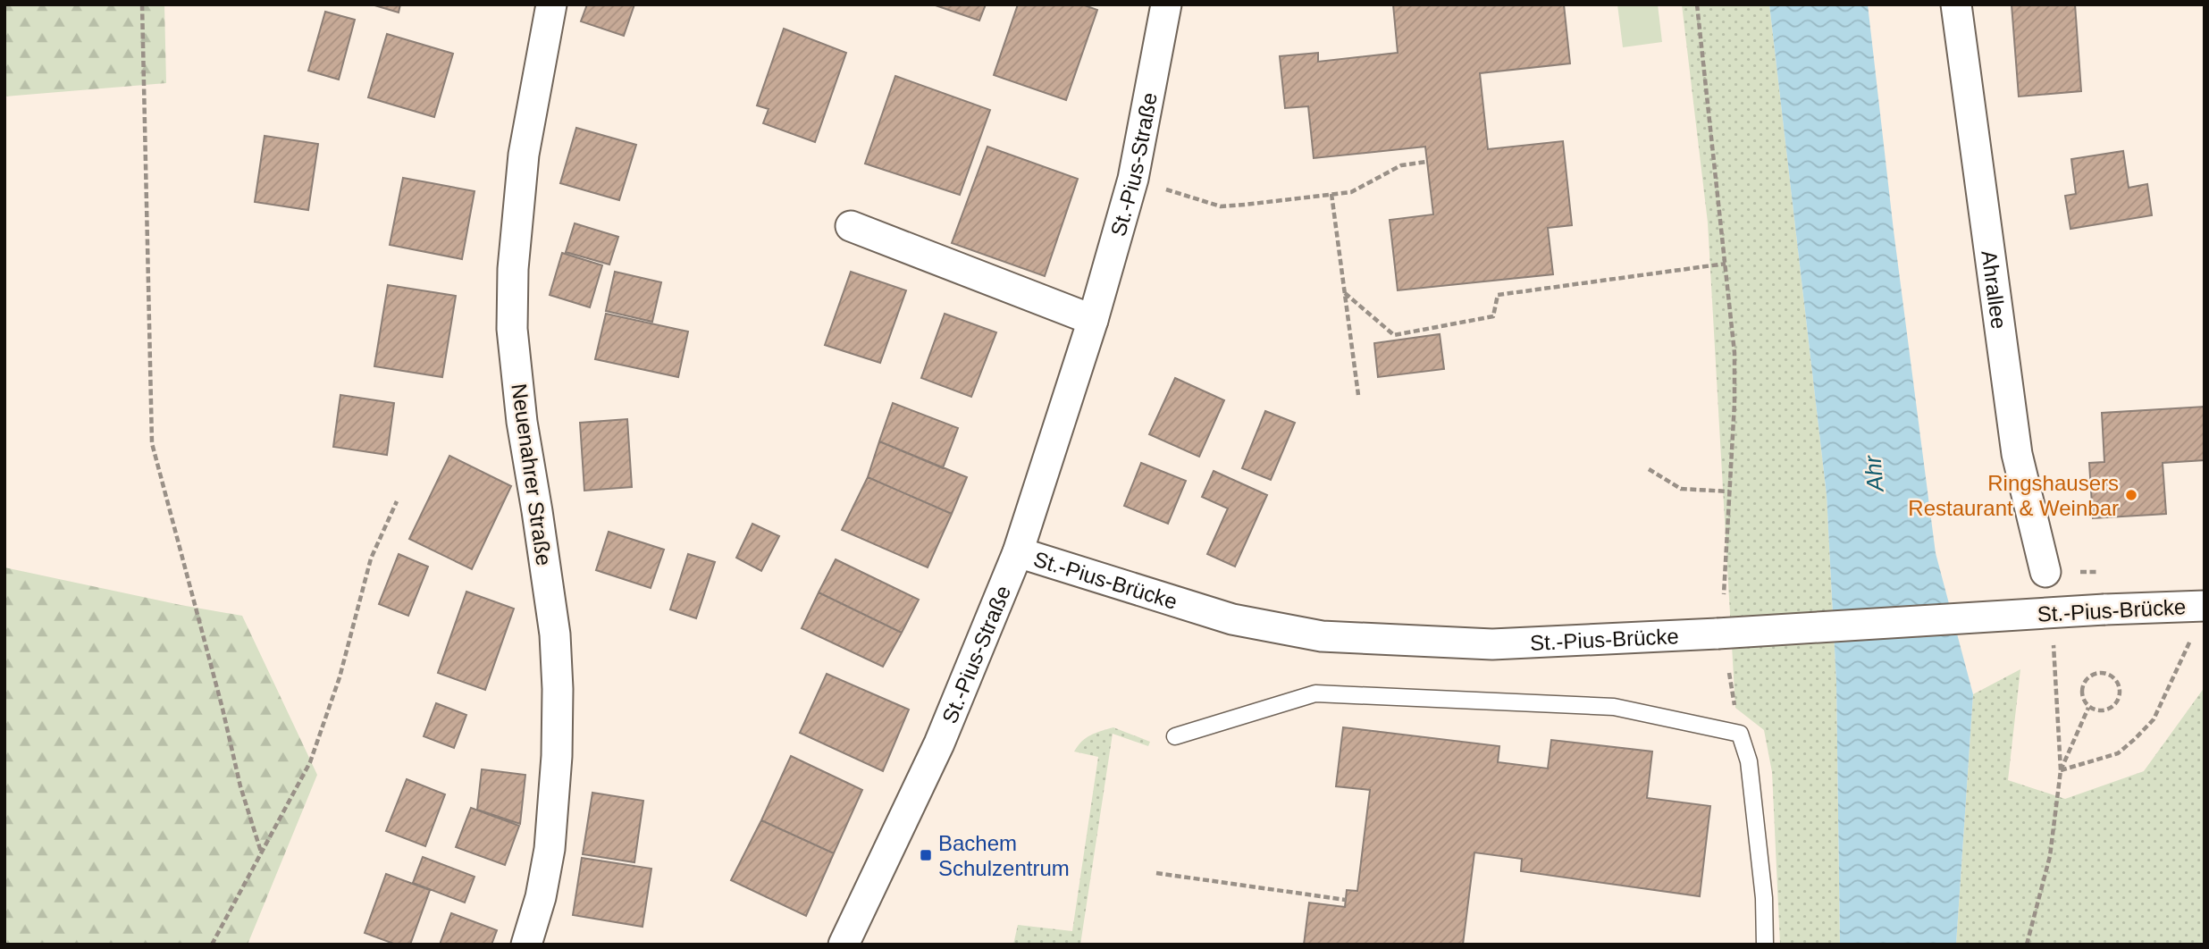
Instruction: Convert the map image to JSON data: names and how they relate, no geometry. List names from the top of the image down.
{
  "streets": {
    "street": [
      "St.-Pius-Straße",
      "Ahrallee",
      "Neuenahrer Straße",
      "St.-Pius-Brücke"
    ]
  },
  "crossings": [
    ["St.-Pius-Straße", "St.-Pius-Brücke"]
  ],
  "water": ["Ahr"],
  "places": {
    "other": ["Ringshausers Restaurant & Weinbar"],
    "transit": ["Bachem Schulzentrum"]
  }
}
